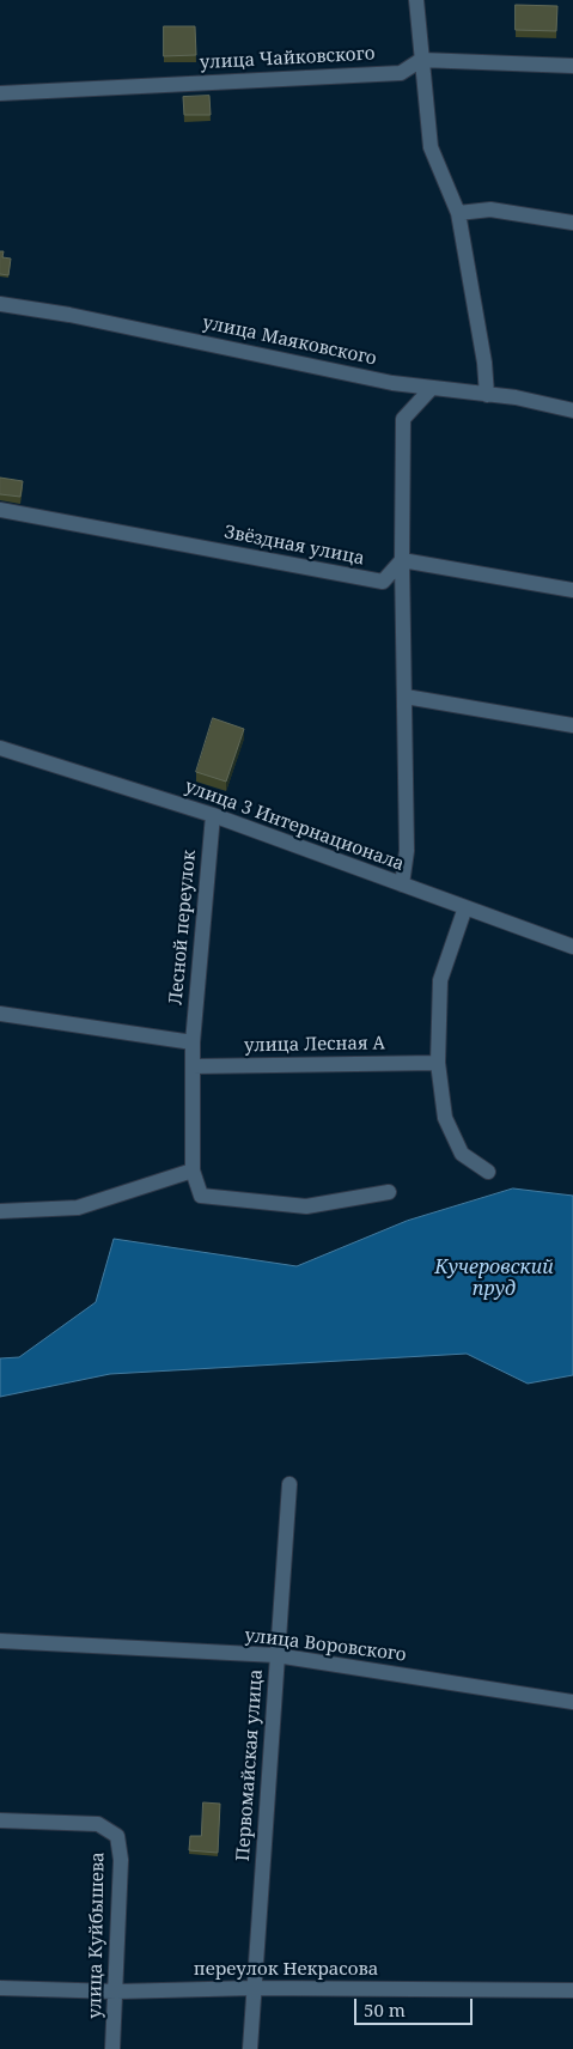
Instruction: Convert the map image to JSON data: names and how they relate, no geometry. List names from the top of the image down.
{
  "streets": {
    "street": [
      "улица Чайковского",
      "улица Маяковского",
      "Звёздная улица",
      "улица 3 Интернационала",
      "Лесной переулок",
      "улица Лесная А",
      "улица Воровского",
      "Первомайская улица",
      "улица Куйбышева",
      "переулок Некрасова"
    ]
  },
  "crossings": [
    ["улица 3 Интернационала", "Лесной переулок"],
    ["Лесной переулок", "улица Лесная А"],
    ["улица Воровского", "Первомайская улица"],
    ["Первомайская улица", "переулок Некрасова"],
    ["улица Куйбышева", "переулок Некрасова"]
  ],
  "water": ["Кучеровский пруд"],
  "scale_bar": "50 m"
}
